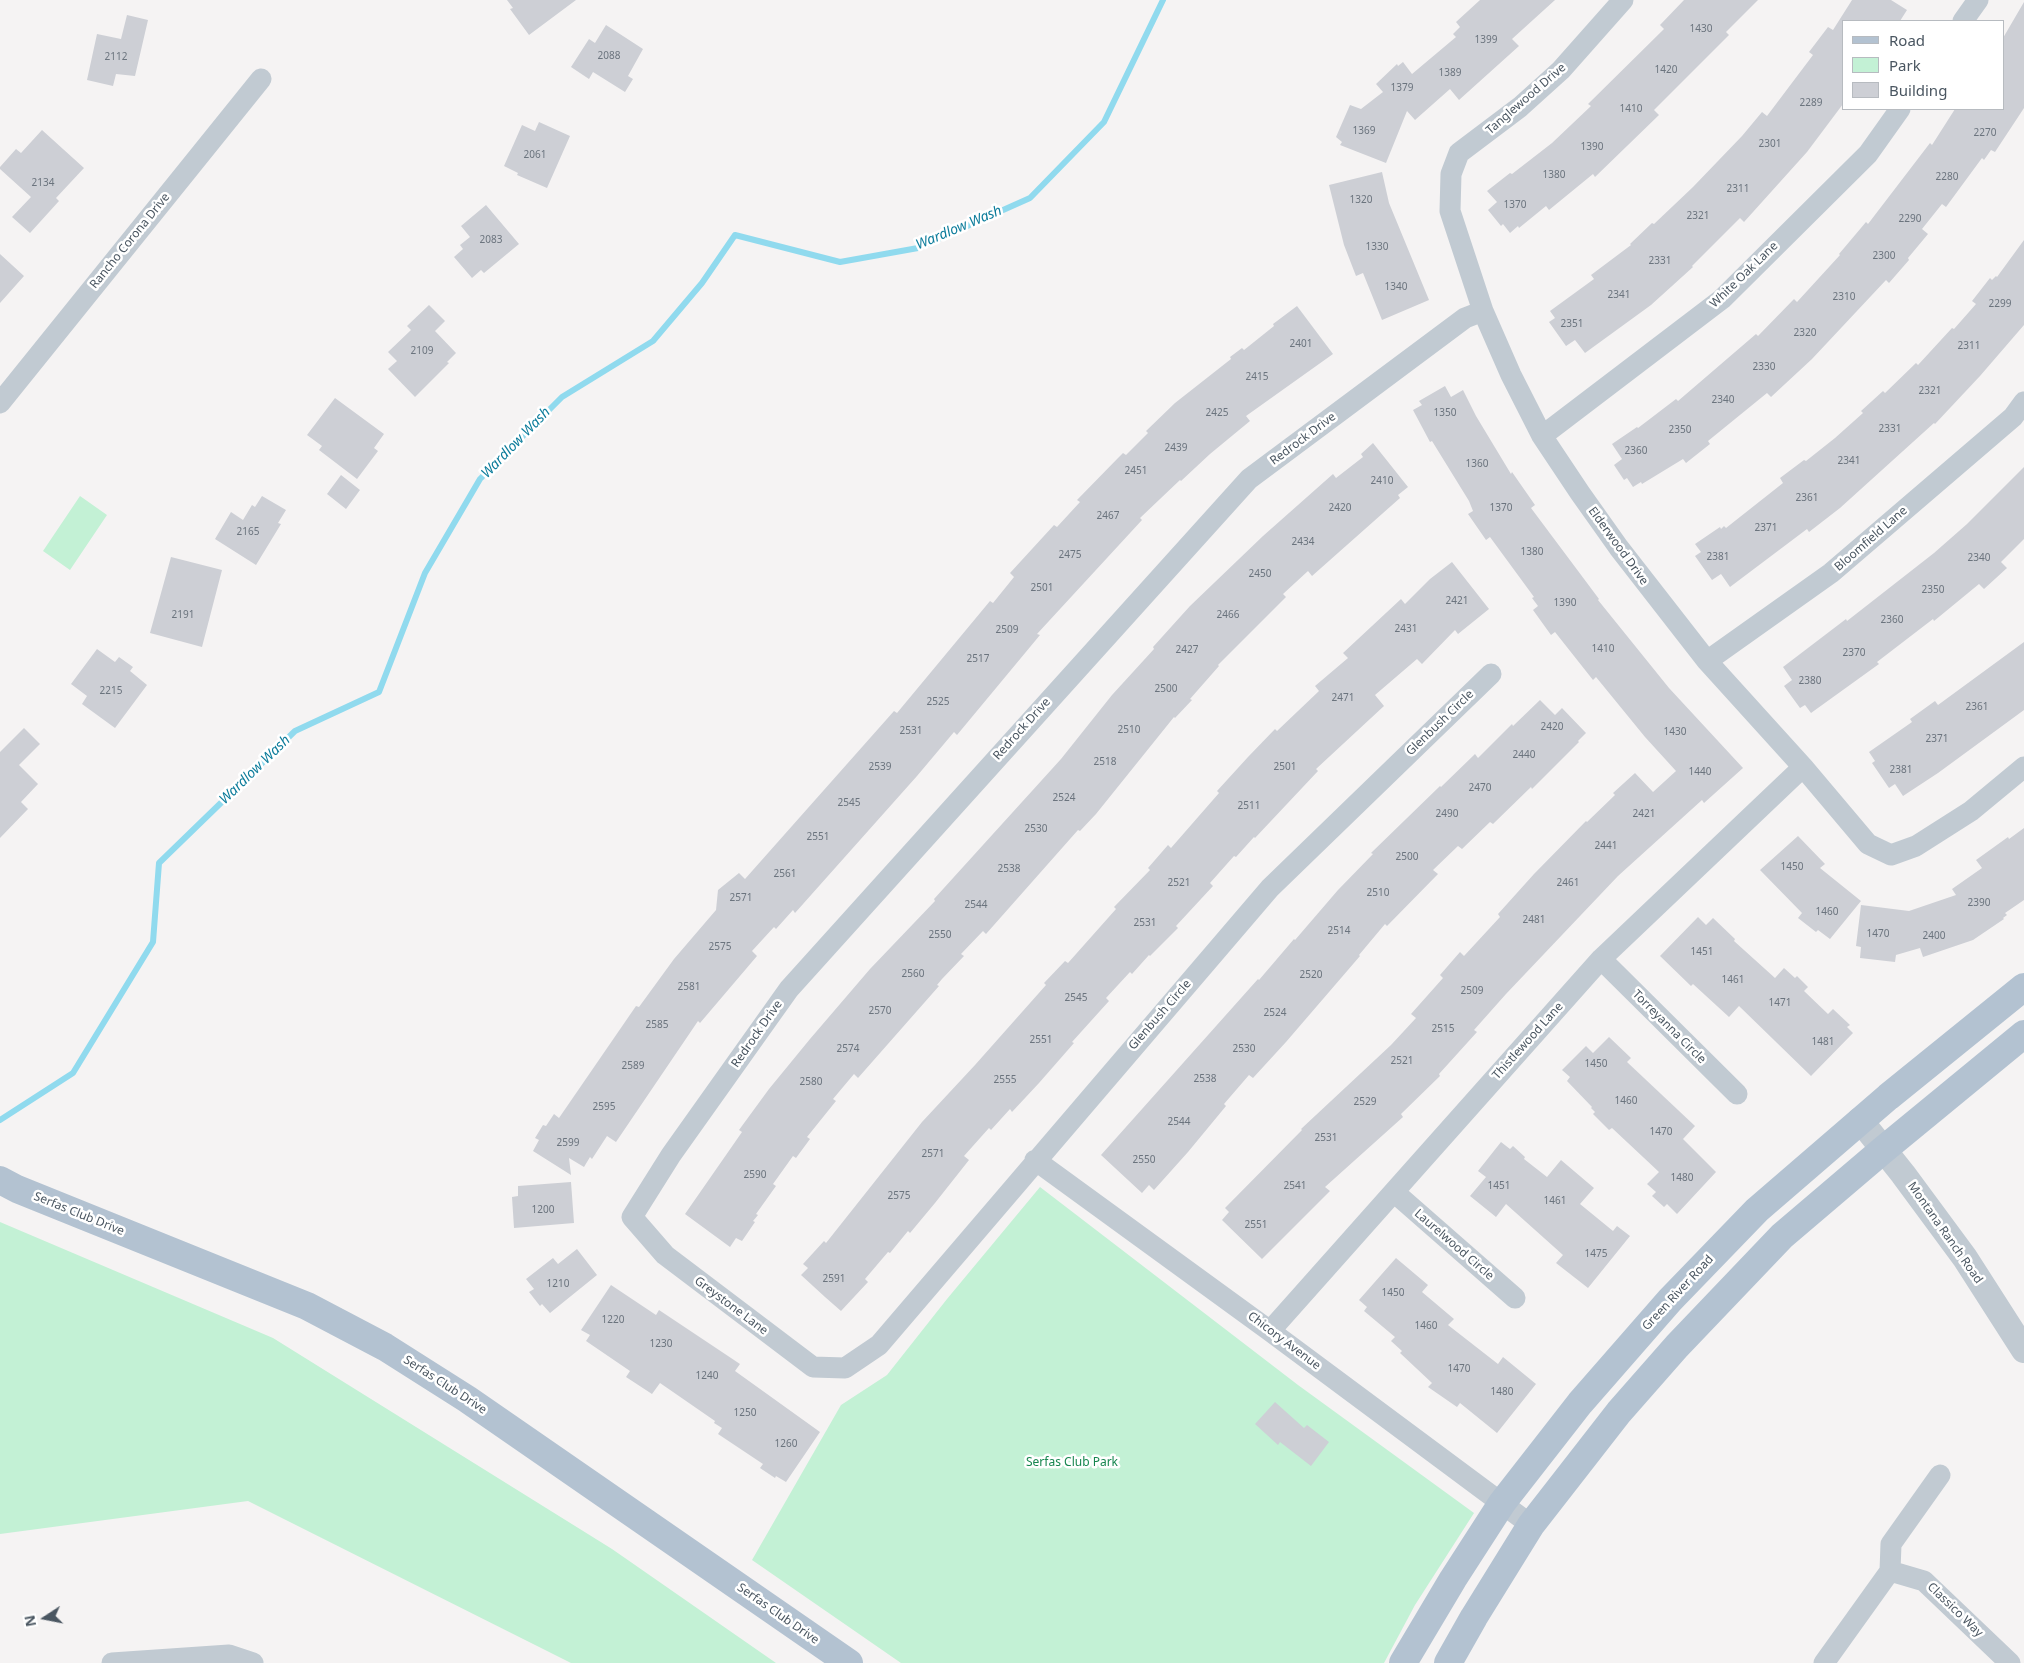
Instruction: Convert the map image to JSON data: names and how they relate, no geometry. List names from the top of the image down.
{
  "streets": {
    "main road": ["Serfas Club Drive", "Green River Road"],
    "street": [
      "Tanglewood Drive",
      "Rancho Corona Drive",
      "White Oak Lane",
      "Redrock Drive",
      "Bloomfield Lane",
      "Elderwood Drive",
      "Glenbush Circle",
      "Torreyanna Circle",
      "Thistlewood Lane",
      "Montana Ranch Road",
      "Laurelwood Circle",
      "Greystone Lane",
      "Chicory Avenue",
      "Classico Way"
    ]
  },
  "crossings": [
    ["Tanglewood Drive", "Elderwood Drive"],
    ["White Oak Lane", "Elderwood Drive"],
    ["Redrock Drive", "Elderwood Drive"],
    ["Redrock Drive", "Greystone Lane"],
    ["Bloomfield Lane", "Elderwood Drive"],
    ["Elderwood Drive", "Thistlewood Lane"],
    ["Glenbush Circle", "Greystone Lane"],
    ["Glenbush Circle", "Chicory Avenue"],
    ["Torreyanna Circle", "Thistlewood Lane"],
    ["Thistlewood Lane", "Laurelwood Circle"],
    ["Thistlewood Lane", "Chicory Avenue"],
    ["Montana Ranch Road", "Green River Road"],
    ["Green River Road", "Chicory Avenue"]
  ],
  "water": ["Wardlow Wash"],
  "parks": ["Serfas Club Park"],
  "house_numbers": [
    "1430",
    "1399",
    "2088",
    "2112",
    "1420",
    "1389",
    "1379",
    "2289",
    "1410",
    "1369",
    "2270",
    "2301",
    "1390",
    "2061",
    "1380",
    "2280",
    "2134",
    "2311",
    "1320",
    "1370",
    "2321",
    "2290",
    "2083",
    "1330",
    "2300",
    "2331",
    "1340",
    "2341",
    "2310",
    "2299",
    "2351",
    "2320",
    "2401",
    "2311",
    "2109",
    "2330",
    "2415",
    "2321",
    "2340",
    "2425",
    "1350",
    "2331",
    "2350",
    "2439",
    "2360",
    "2341",
    "1360",
    "2451",
    "2410",
    "2361",
    "2420",
    "1370",
    "2467",
    "2371",
    "2165",
    "2434",
    "1380",
    "2475",
    "2381",
    "2340",
    "2450",
    "2501",
    "2350",
    "2421",
    "1390",
    "2191",
    "2466",
    "2360",
    "2431",
    "2509",
    "1410",
    "2427",
    "2370",
    "2517",
    "2380",
    "2500",
    "2215",
    "2471",
    "2525",
    "2361",
    "2420",
    "2510",
    "2531",
    "1430",
    "2371",
    "2440",
    "2518",
    "2539",
    "2501",
    "2381",
    "1440",
    "2470",
    "2524",
    "2545",
    "2511",
    "2490",
    "2421",
    "2530",
    "2551",
    "2441",
    "2500",
    "1450",
    "2538",
    "2561",
    "2521",
    "2461",
    "2510",
    "2571",
    "2390",
    "2544",
    "1460",
    "2481",
    "2531",
    "2514",
    "1470",
    "2550",
    "2400",
    "2575",
    "1451",
    "2560",
    "2520",
    "1461",
    "2581",
    "2509",
    "2545",
    "1471",
    "2570",
    "2524",
    "2585",
    "2515",
    "2551",
    "1481",
    "2574",
    "2530",
    "2521",
    "1450",
    "2589",
    "2538",
    "2555",
    "2580",
    "1460",
    "2529",
    "2595",
    "2544",
    "1470",
    "2531",
    "2599",
    "2571",
    "2550",
    "2590",
    "1480",
    "2541",
    "1451",
    "2575",
    "1461",
    "1200",
    "2551",
    "1475",
    "2591",
    "1210",
    "1450",
    "1220",
    "1460",
    "1230",
    "1470",
    "1240",
    "1480",
    "1250",
    "1260"
  ],
  "legend": ["Road", "Park", "Building"],
  "north": "left"
}
